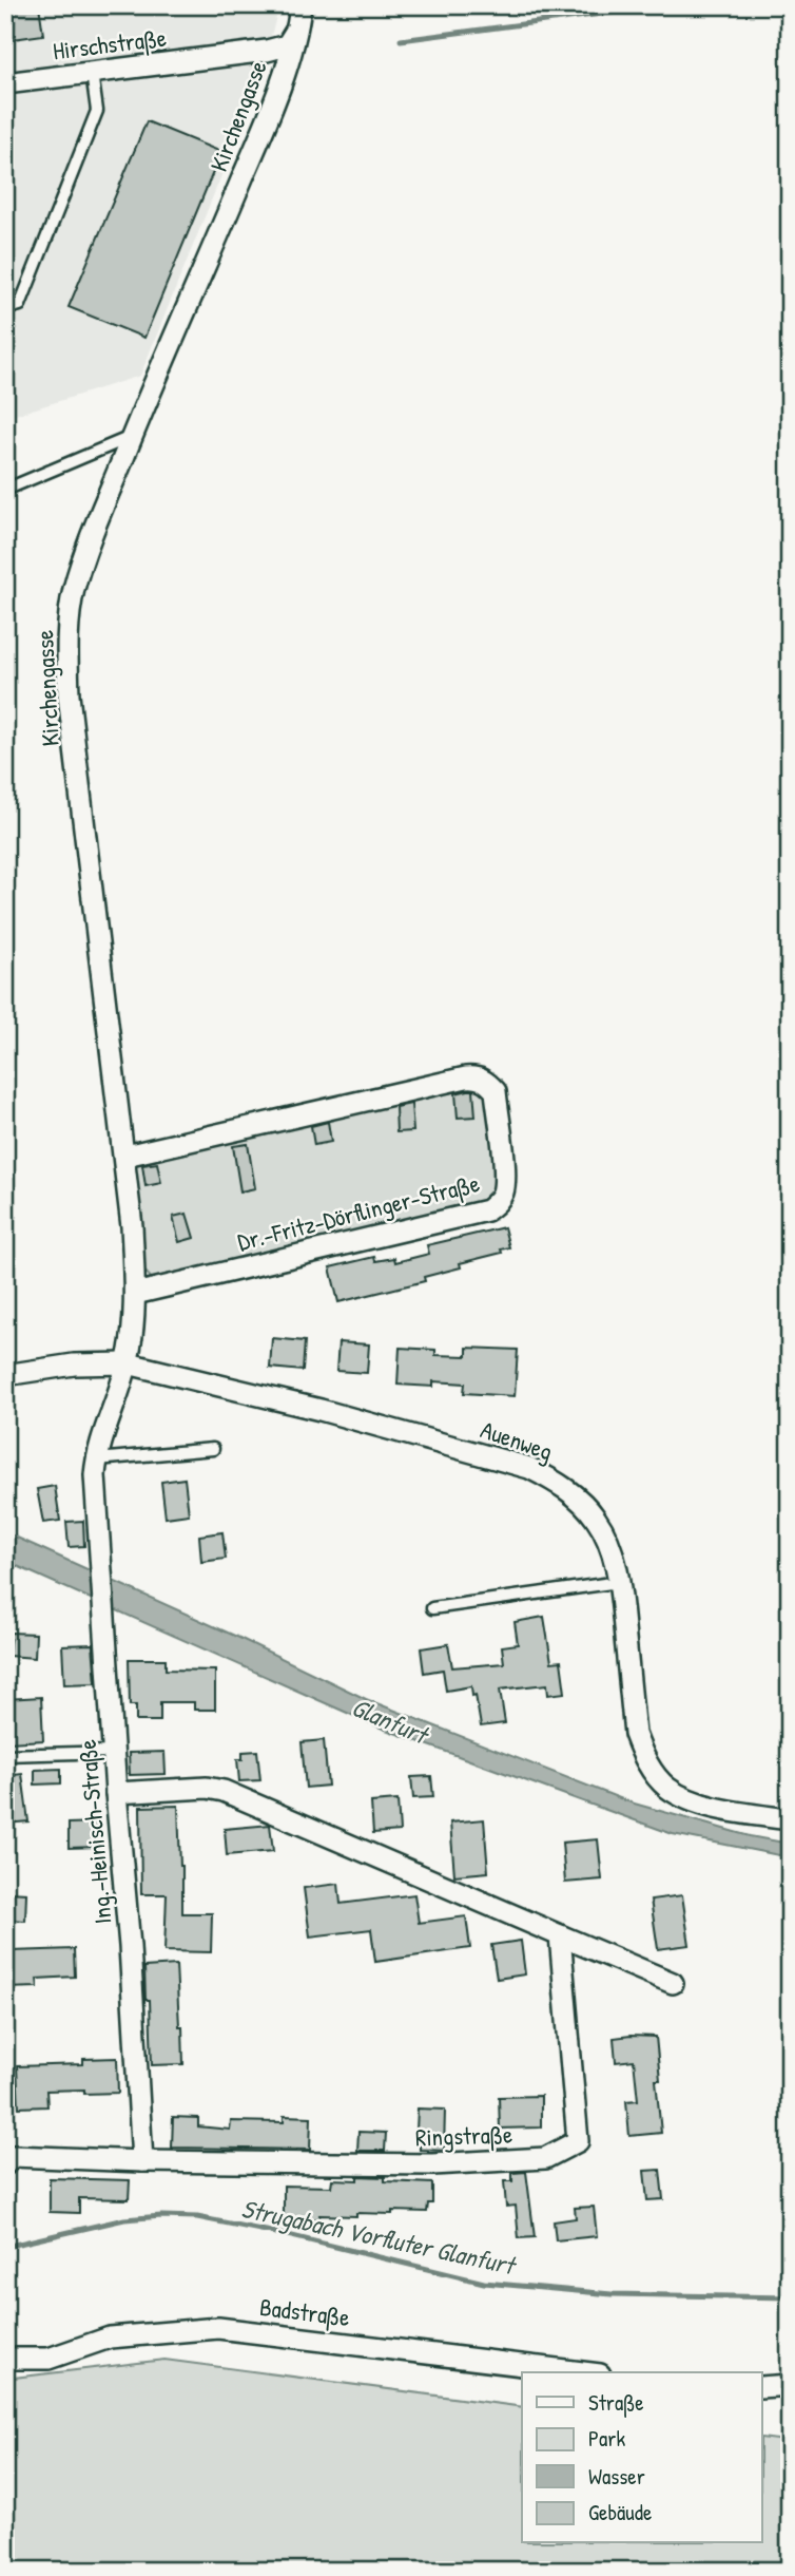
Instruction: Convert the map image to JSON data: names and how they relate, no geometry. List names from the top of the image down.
{
  "streets": {
    "street": [
      "Hirschstraße",
      "Kirchengasse",
      "Dr.-Fritz-Dörflinger-Straße",
      "Auenweg",
      "Ing.-Heinisch-Straße",
      "Ringstraße",
      "Badstraße"
    ]
  },
  "crossings": [
    ["Hirschstraße", "Kirchengasse"],
    ["Kirchengasse", "Dr.-Fritz-Dörflinger-Straße"],
    ["Kirchengasse", "Auenweg"],
    ["Kirchengasse", "Ing.-Heinisch-Straße"],
    ["Auenweg", "Ing.-Heinisch-Straße"],
    ["Ing.-Heinisch-Straße", "Ringstraße"]
  ],
  "water": ["Glanfurt", "Strugabach Vorfluter Glanfurt"],
  "legend": [
    "Straße",
    "Park",
    "Wasser",
    "Gebäude"
  ]
}
